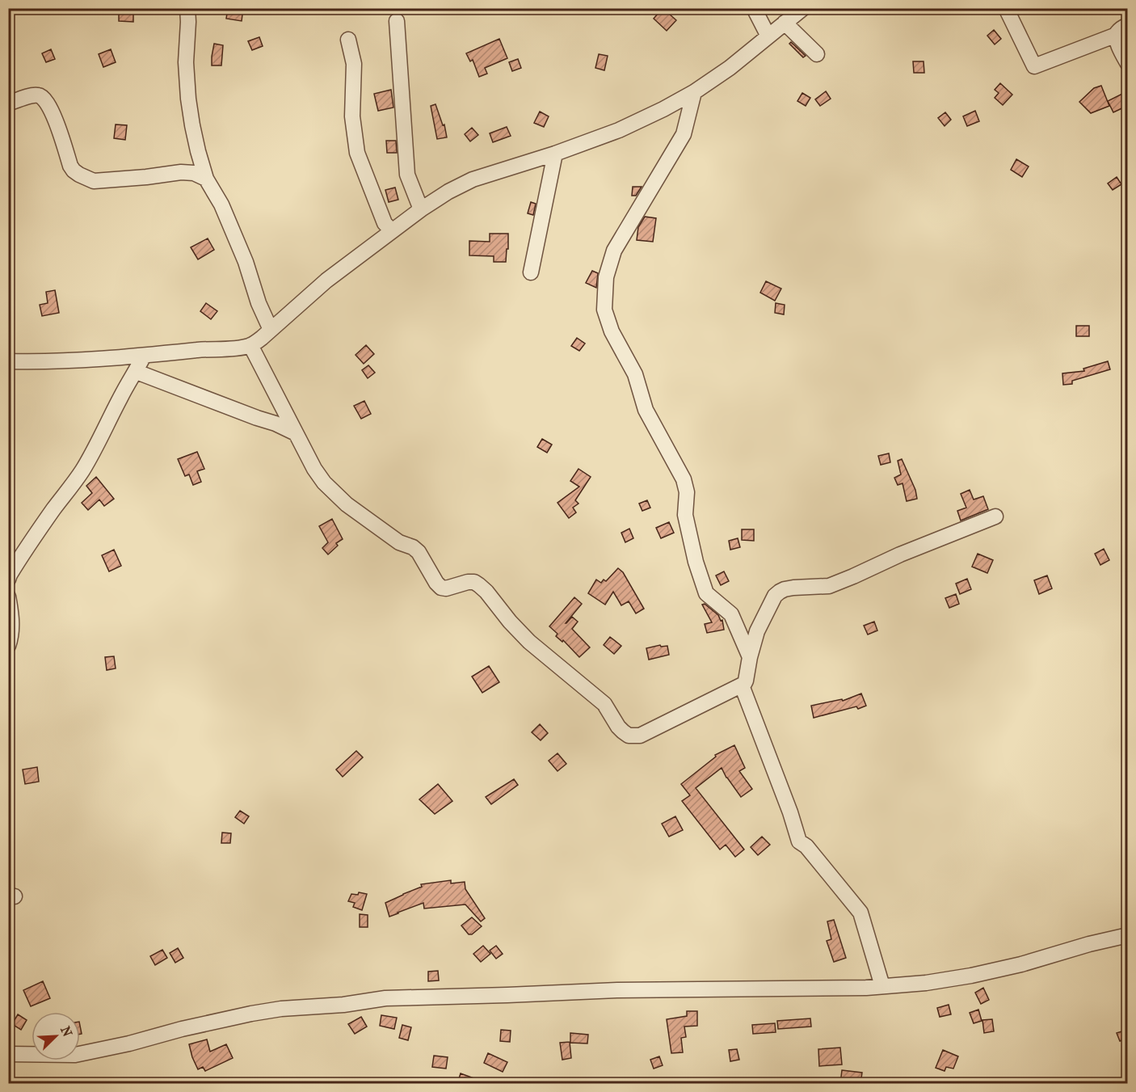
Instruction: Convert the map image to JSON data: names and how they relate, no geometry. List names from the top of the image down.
{
  "north": "top right"
}
